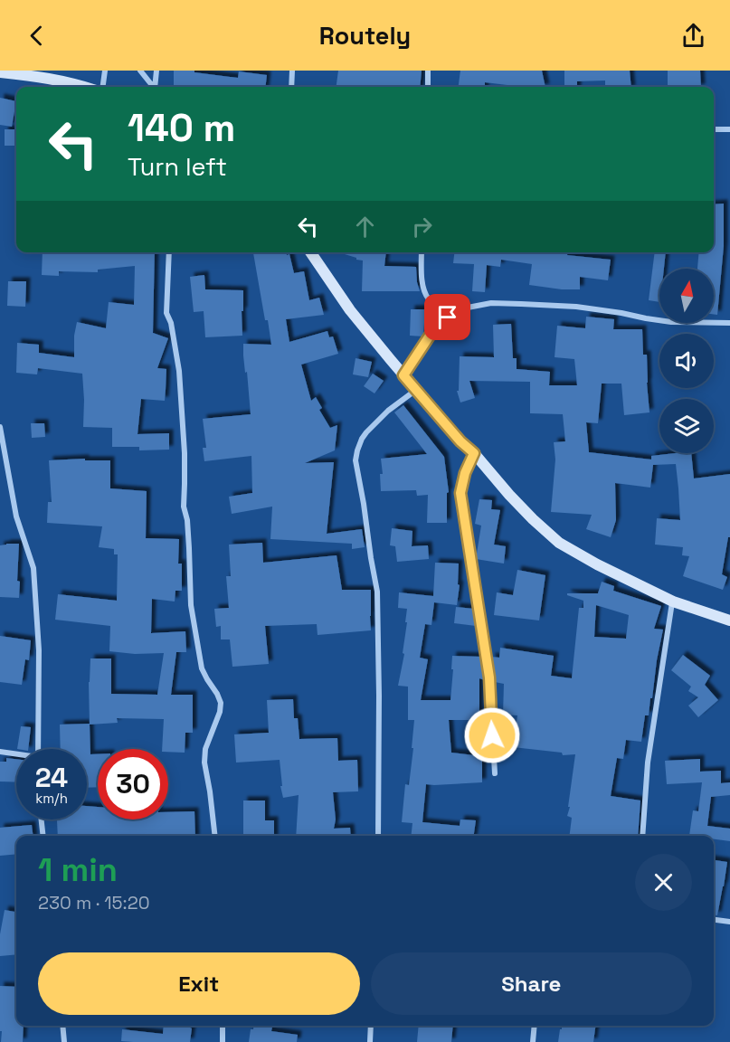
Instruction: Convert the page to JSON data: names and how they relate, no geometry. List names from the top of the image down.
{
  "north": "top",
  "page": {
    "header": "Routely",
    "turn": ["140 m", "Turn left"],
    "speed": "24 km/h",
    "limit": "30",
    "heading": ["1 min", "230 m · 15:20"],
    "buttons": ["Exit", "Share"]
  }
}
